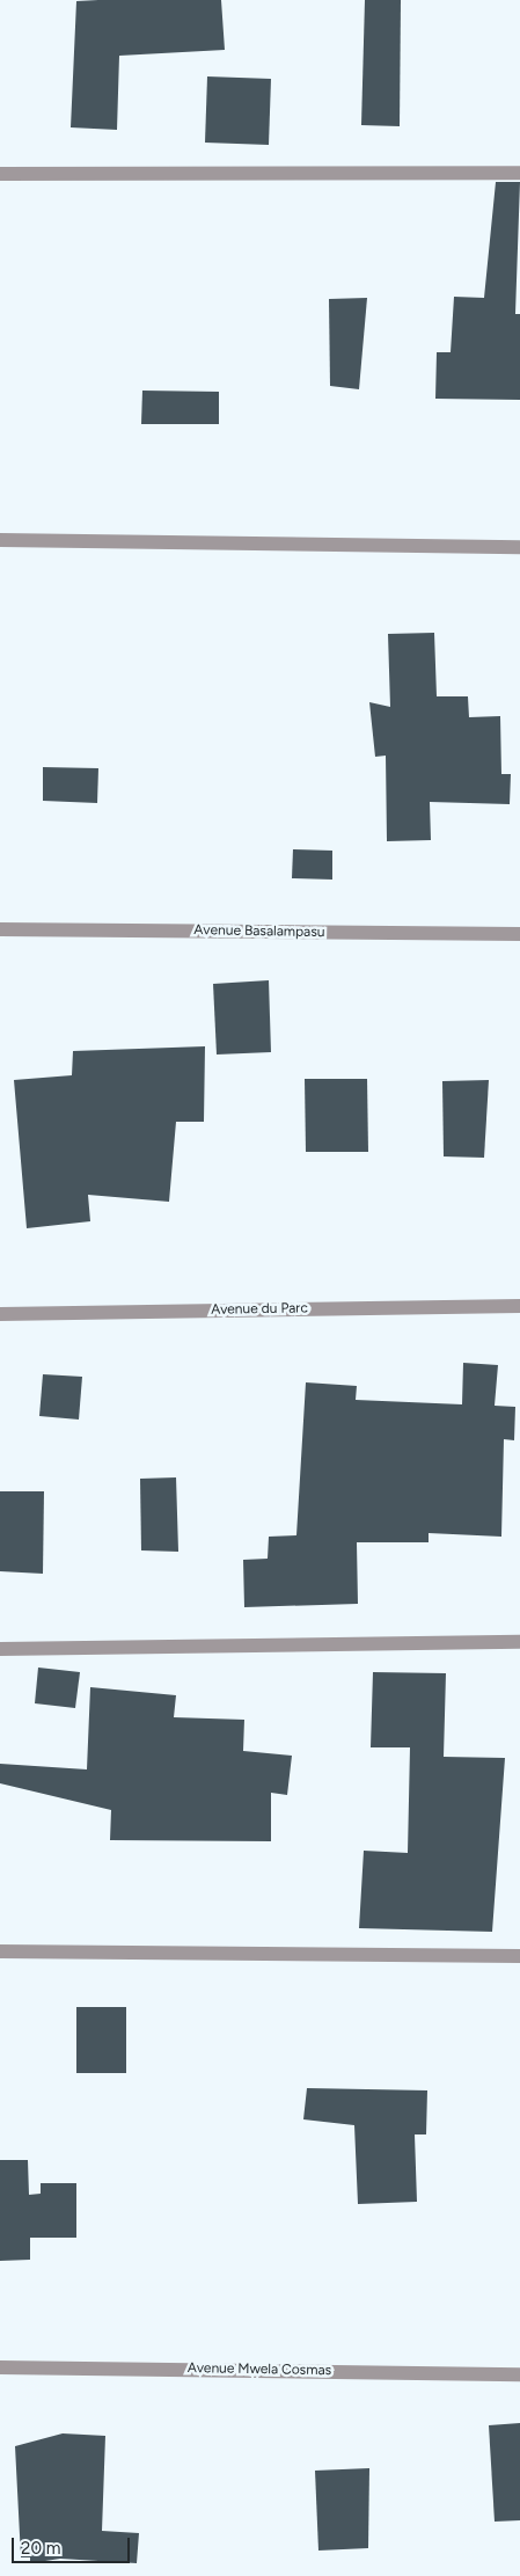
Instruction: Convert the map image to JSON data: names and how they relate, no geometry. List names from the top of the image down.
{
  "streets": {
    "street": ["Avenue Basalampasu", "Avenue du Parc", "Avenue Mwela Cosmas"]
  },
  "scale_bar": "20 m"
}
